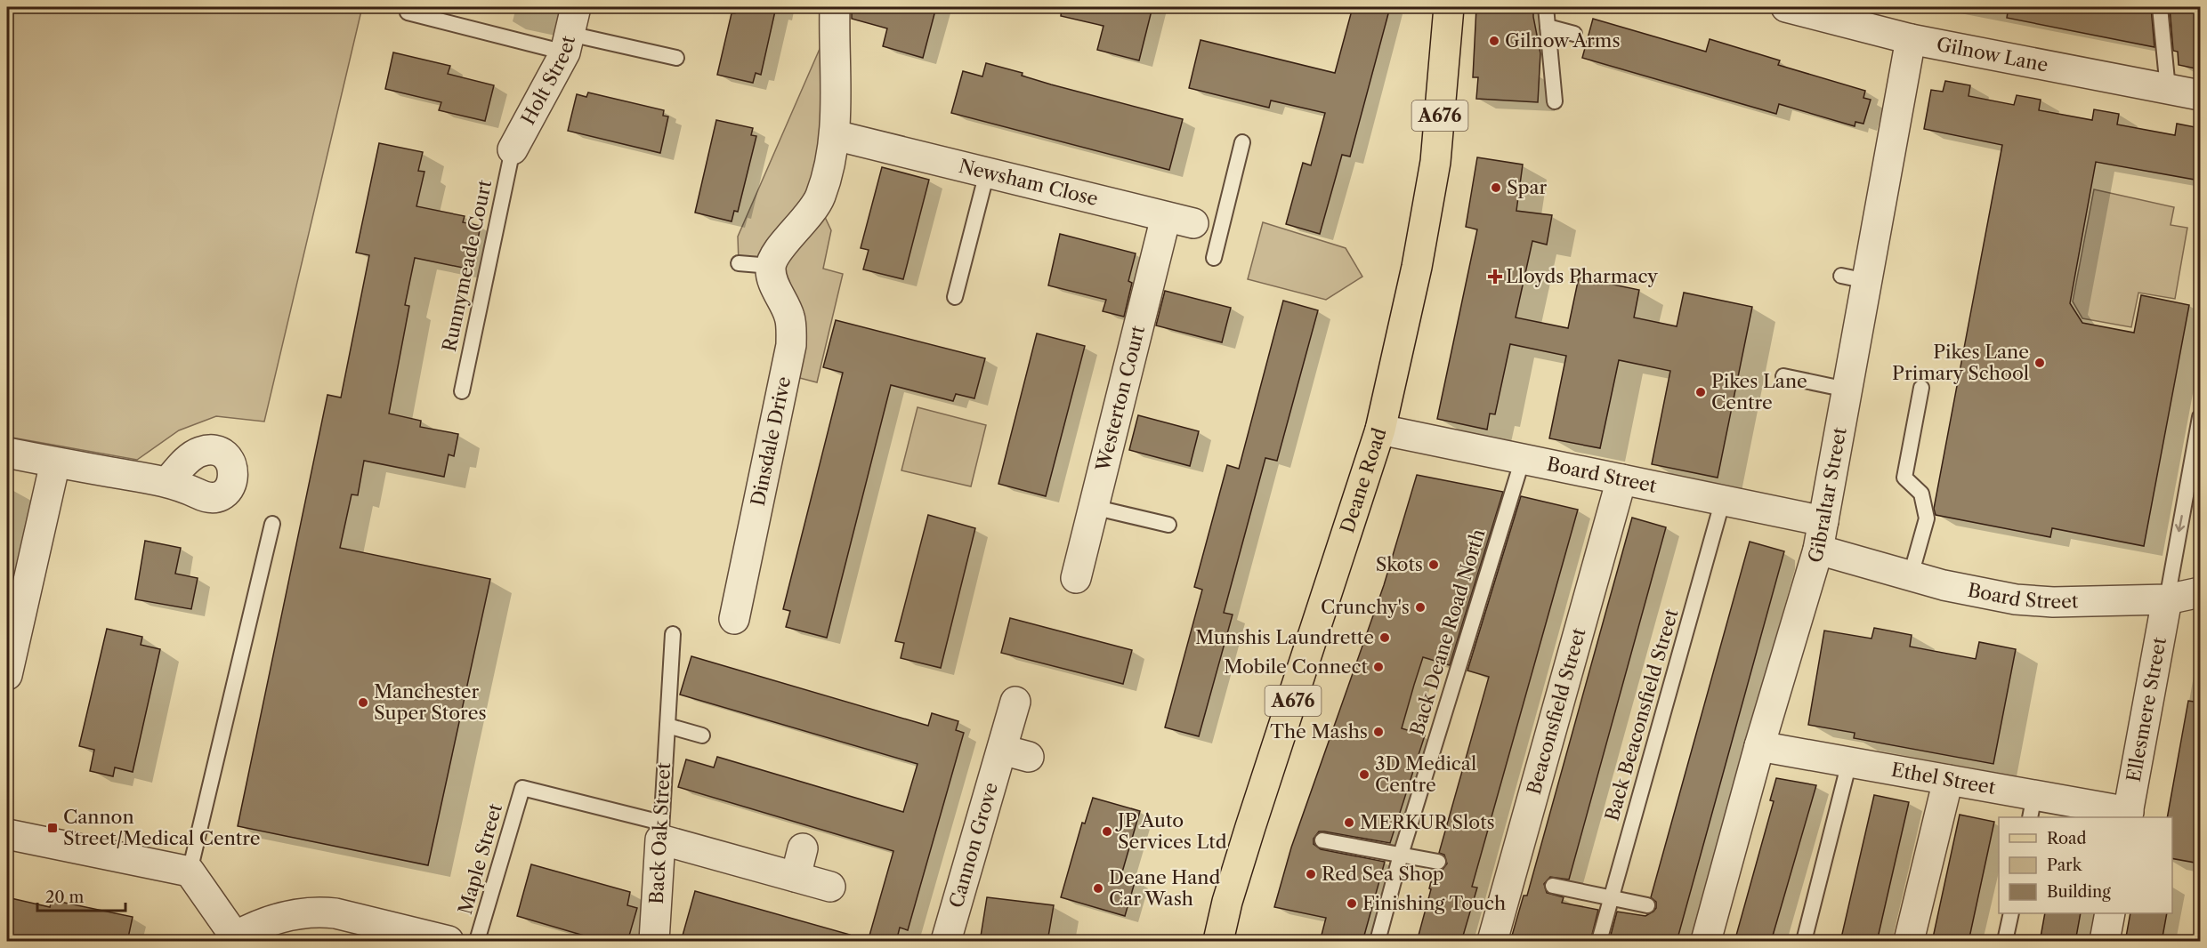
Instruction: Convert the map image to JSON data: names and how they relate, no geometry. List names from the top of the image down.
{
  "streets": {
    "main road": ["A676", "Deane Road"],
    "street": [
      "Gilnow Lane",
      "Holt Street",
      "Newsham Close",
      "Westerton Court",
      "Dinsdale Drive",
      "Board Street",
      "Gibraltar Street",
      "Ellesmere Street",
      "Beaconsfield Street",
      "Ethel Street",
      "Back Oak Street",
      "Cannon Grove"
    ],
    "lane": [
      "Runnymeade Court",
      "Back Deane Road North",
      "Back Beaconsfield Street",
      "Maple Street"
    ]
  },
  "crossings": [
    ["Gilnow Lane", "Gibraltar Street"],
    ["Holt Street", "Runnymeade Court"],
    ["Newsham Close", "Westerton Court"],
    ["Board Street", "Deane Road"],
    ["Board Street", "Gibraltar Street"],
    ["Board Street", "Back Deane Road North"],
    ["Board Street", "Ellesmere Street"],
    ["Board Street", "Beaconsfield Street"],
    ["Board Street", "Back Beaconsfield Street"],
    ["Gibraltar Street", "Ethel Street"],
    ["Ellesmere Street", "Ethel Street"],
    ["Back Oak Street", "Maple Street"]
  ],
  "places": {
    "other": [
      "Gilnow Arms",
      "Spar",
      "Pikes Lane Primary School",
      "Pikes Lane Centre",
      "Skots",
      "Crunchy's",
      "Munshis Laundrette",
      "Mobile Connect",
      "Manchester Super Stores",
      "The Mashs",
      "3D Medical Centre",
      "MERKUR Slots",
      "JP Auto Services Ltd",
      "Red Sea Shop",
      "Deane Hand Car Wash",
      "Finishing Touch"
    ],
    "health": ["Lloyds Pharmacy"],
    "transit": ["Cannon Street/Medical Centre"]
  },
  "legend": ["Road", "Park", "Building"],
  "scale_bar": "20 m"
}
